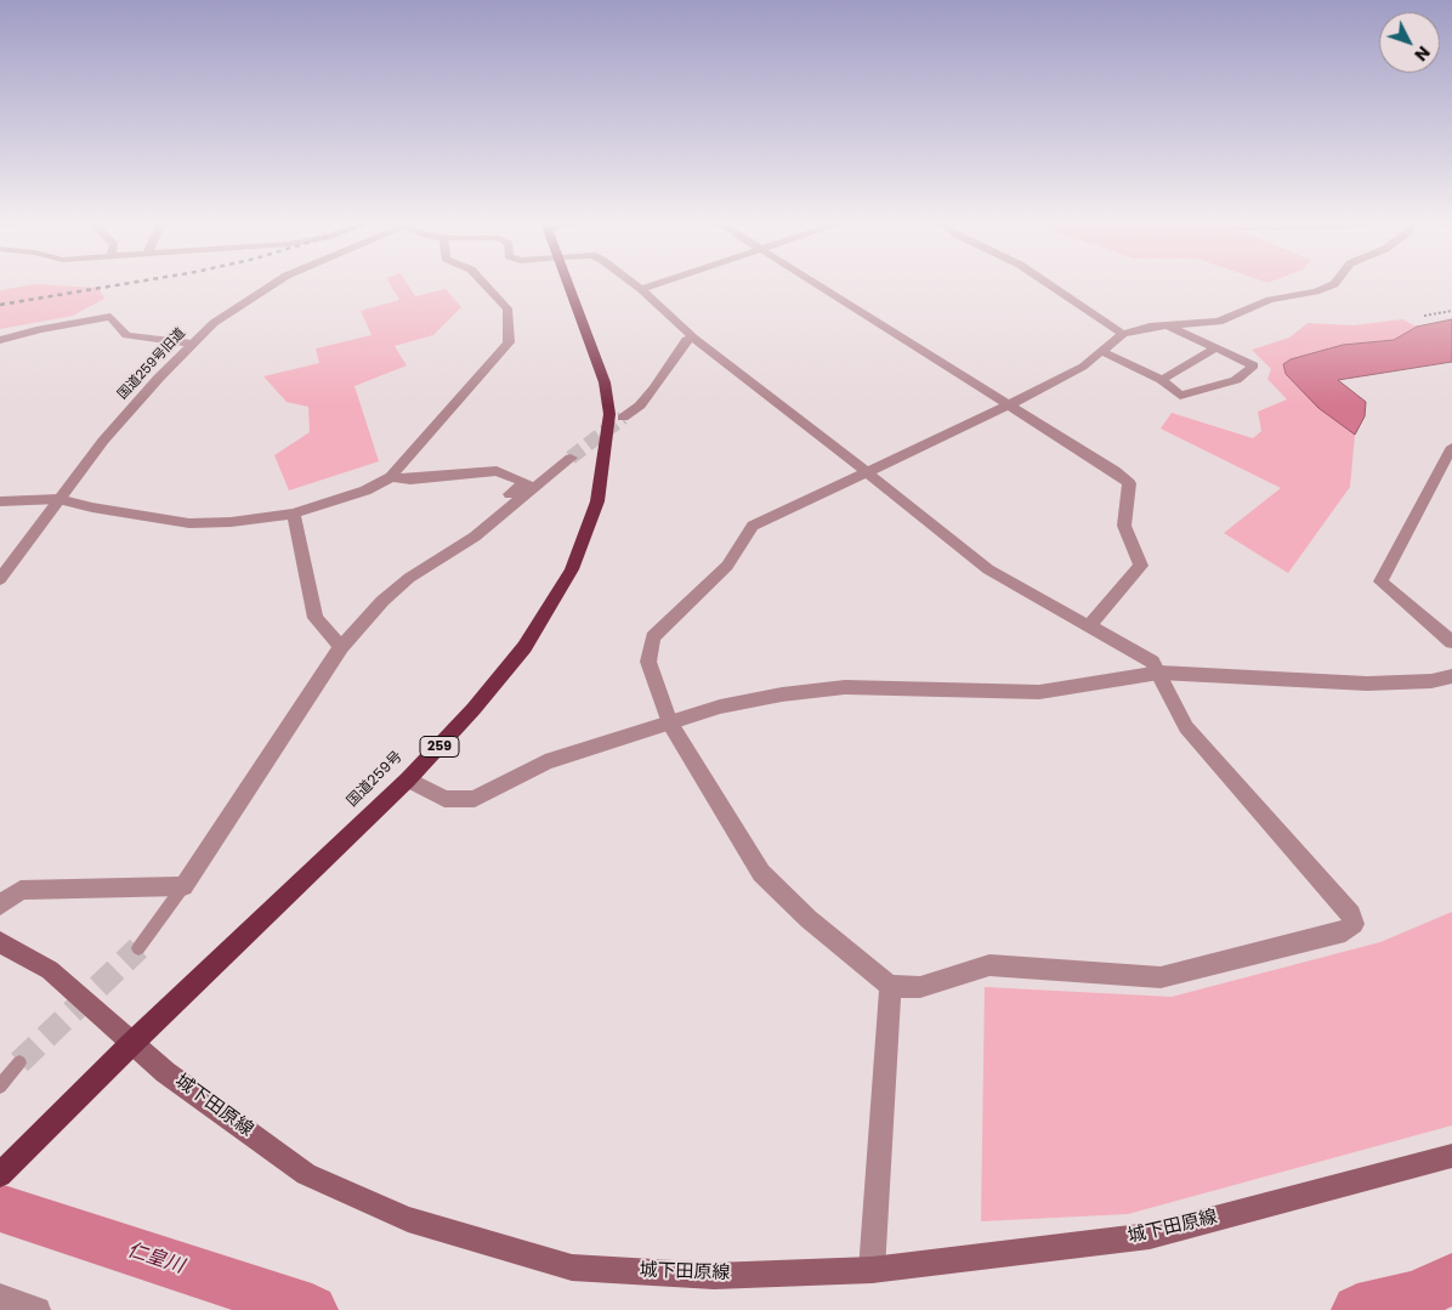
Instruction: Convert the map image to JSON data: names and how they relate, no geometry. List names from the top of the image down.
{
  "streets": {
    "highway": ["259", "国道259号"],
    "main road": ["城下田原線"],
    "street": ["国道259号旧道"]
  },
  "crossings": [
    ["国道259号", "城下田原線"]
  ],
  "water": ["仁皇川"],
  "north": "bottom right"
}
